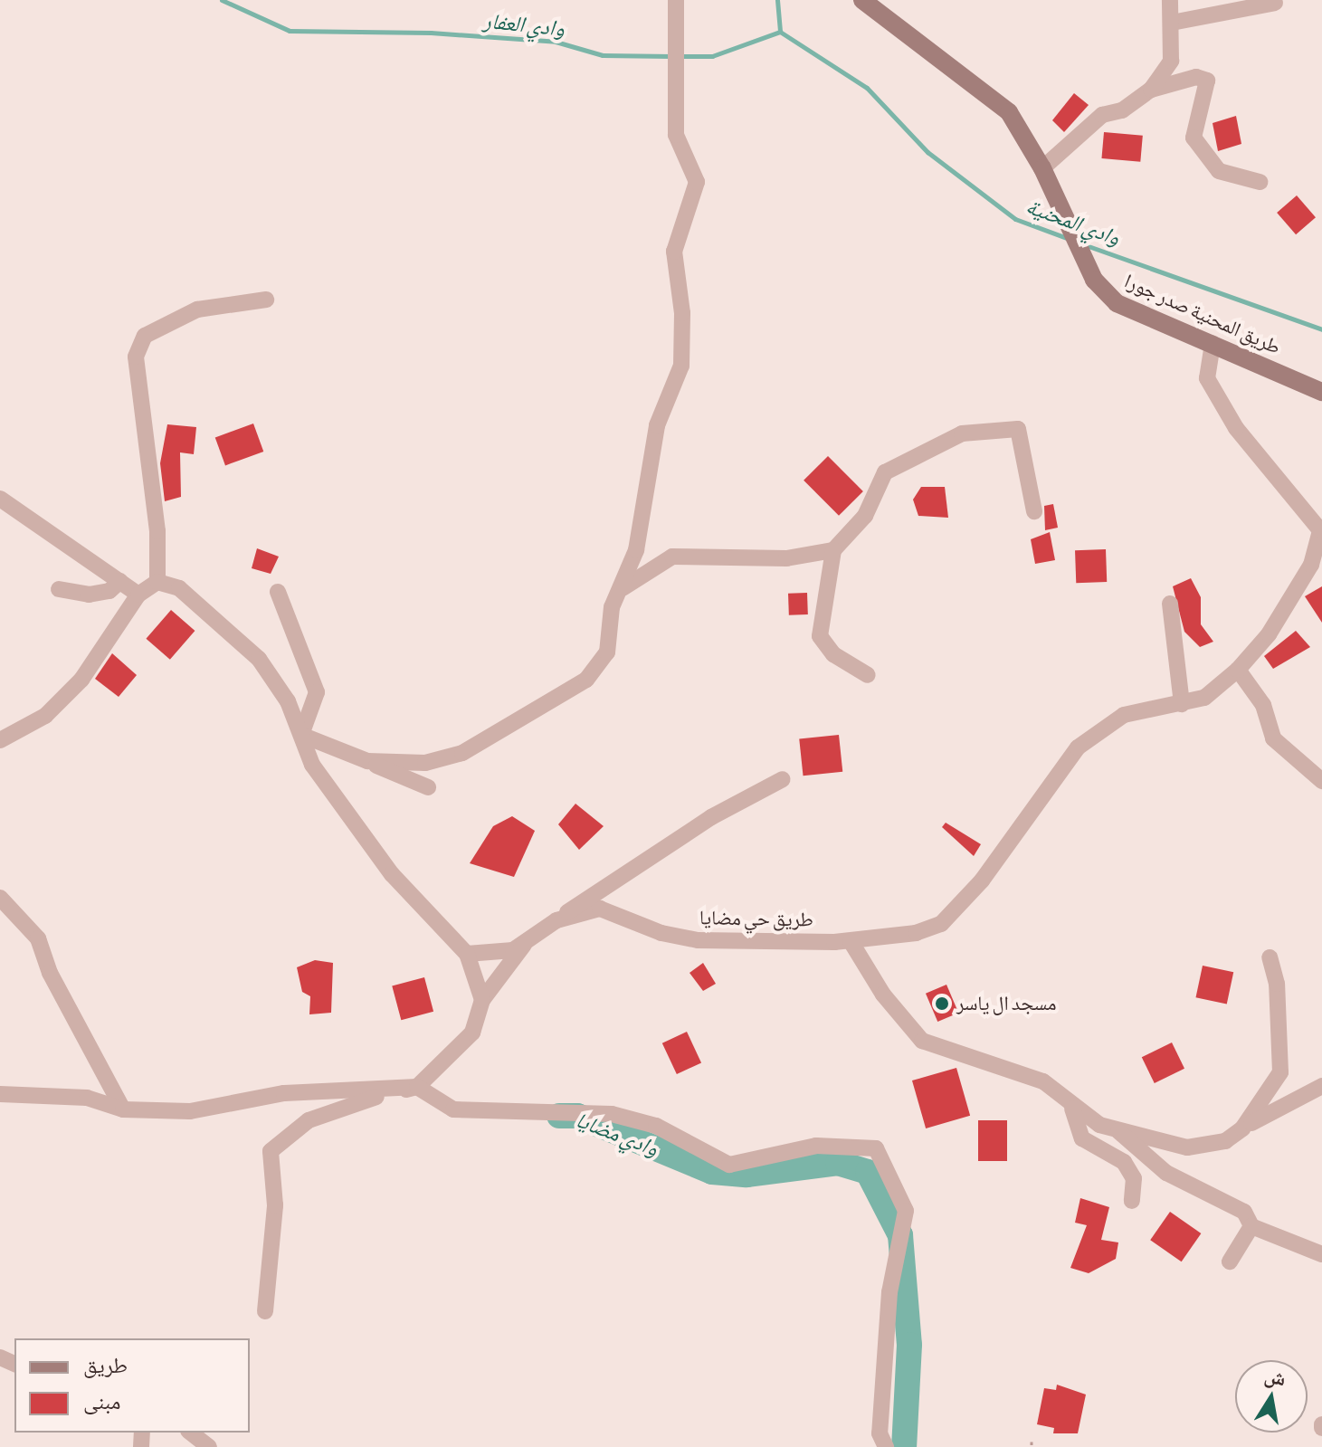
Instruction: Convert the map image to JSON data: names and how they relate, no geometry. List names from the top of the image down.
{
  "streets": {
    "main road": ["طريق المحنية صدر جورا"],
    "street": ["طريق حي مضايا"]
  },
  "crossings": [
    ["طريق المحنية صدر جورا", "طريق حي مضايا"]
  ],
  "water": ["وادي العفار", "وادي المحنية", "وادي مضايا"],
  "places": ["مسجد ال ياسر"],
  "legend": ["طريق", "مبنى"],
  "north": "top"
}
